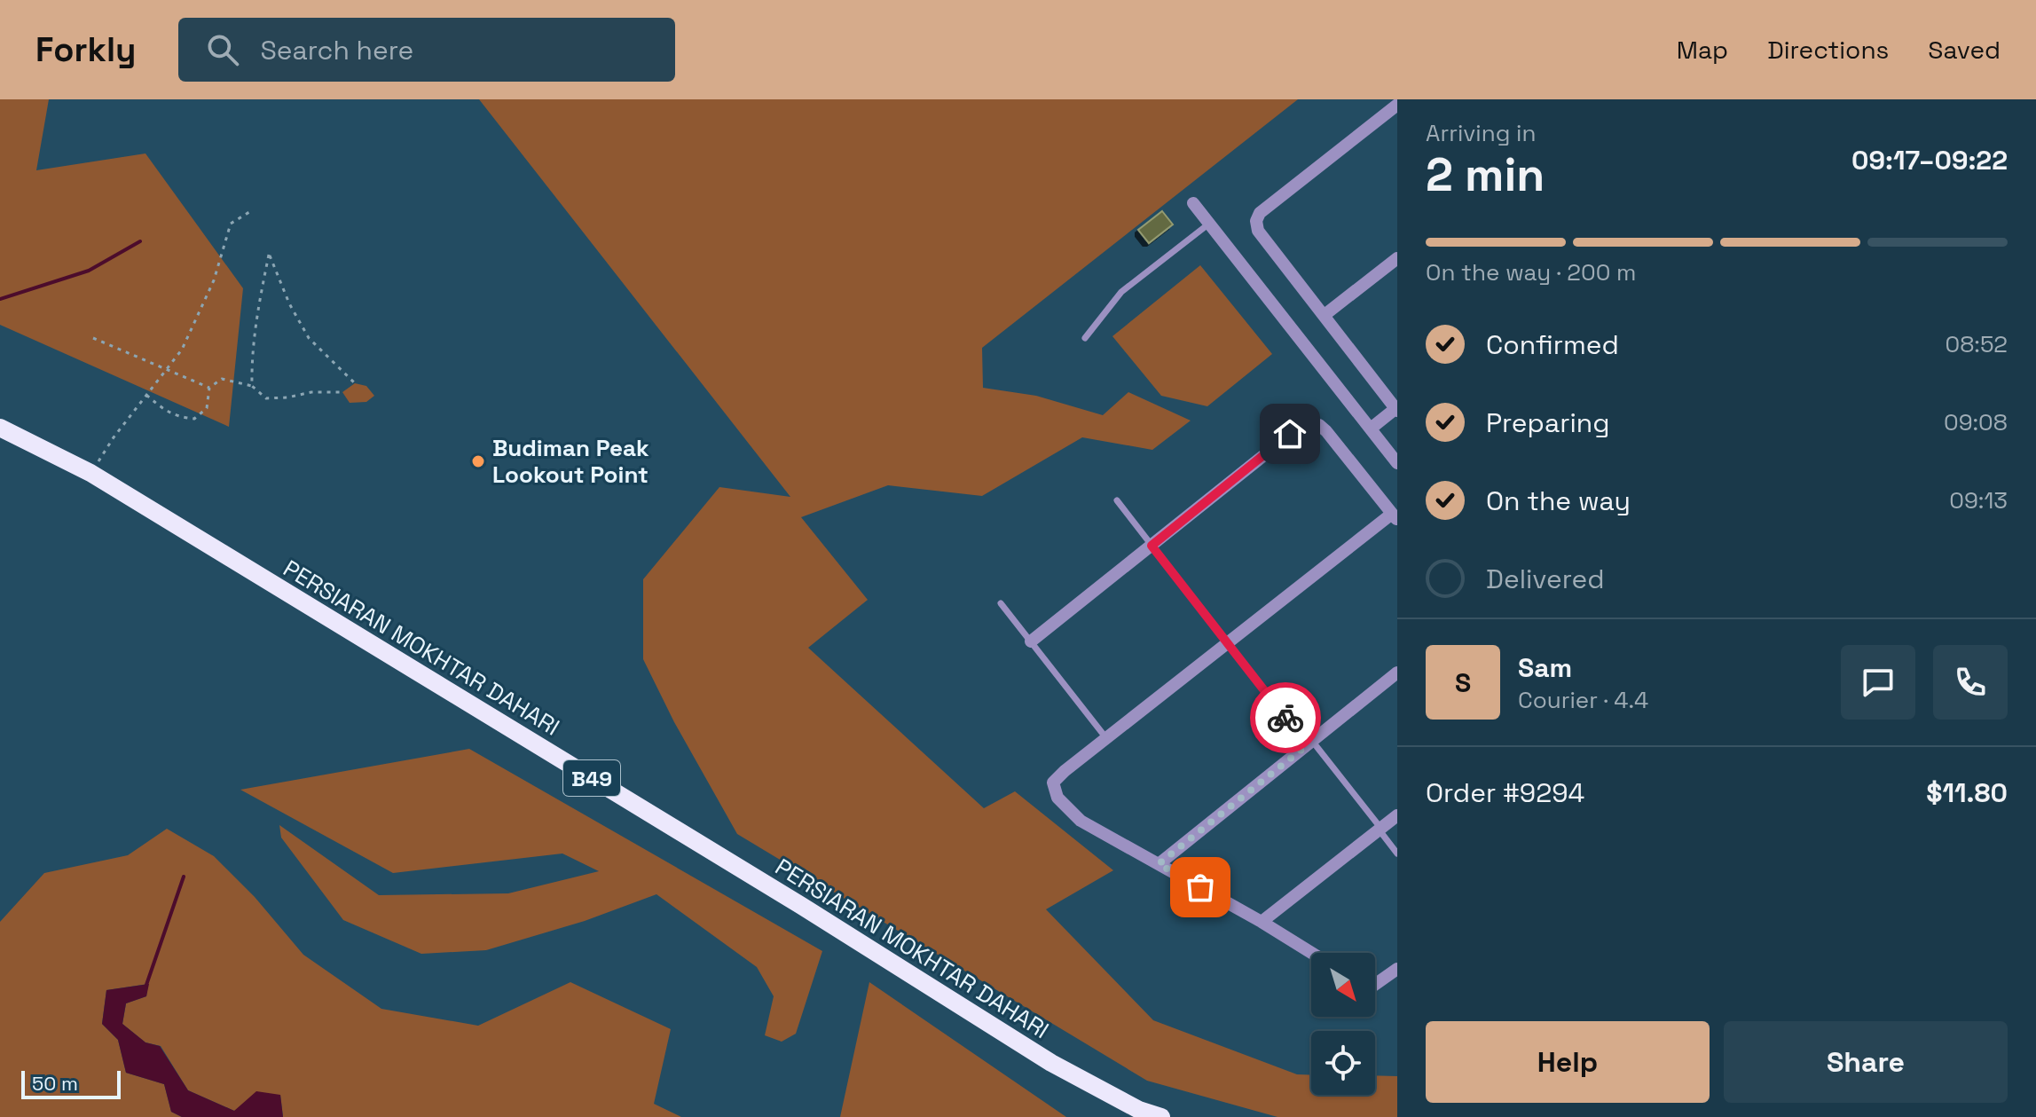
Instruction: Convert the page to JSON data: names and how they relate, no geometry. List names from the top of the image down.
{
  "streets": {
    "main road": ["PERSIARAN MOKHTAR DAHARI", "B49"]
  },
  "places": ["Budiman Peak Lookout Point"],
  "scale_bar": "50 m",
  "north": "bottom right",
  "page": {
    "header": "Forkly",
    "search": "Search here",
    "nav": ["Map", "Directions", "Saved"],
    "heading": ["2 min", "Arriving in", "09:17–09:22"],
    "panel": [
      "Sam",
      "Courier · 4.4",
      "Order #9294",
      "$11.80"
    ],
    "bar": "On the way · 200 m",
    "list": [
      ["Confirmed", "08:52"],
      ["Preparing", "09:08"],
      ["On the way", "09:13"],
      "Delivered"
    ],
    "round": "S",
    "buttons": ["Help", "Share"],
    "scale": "50 m"
  }
}
